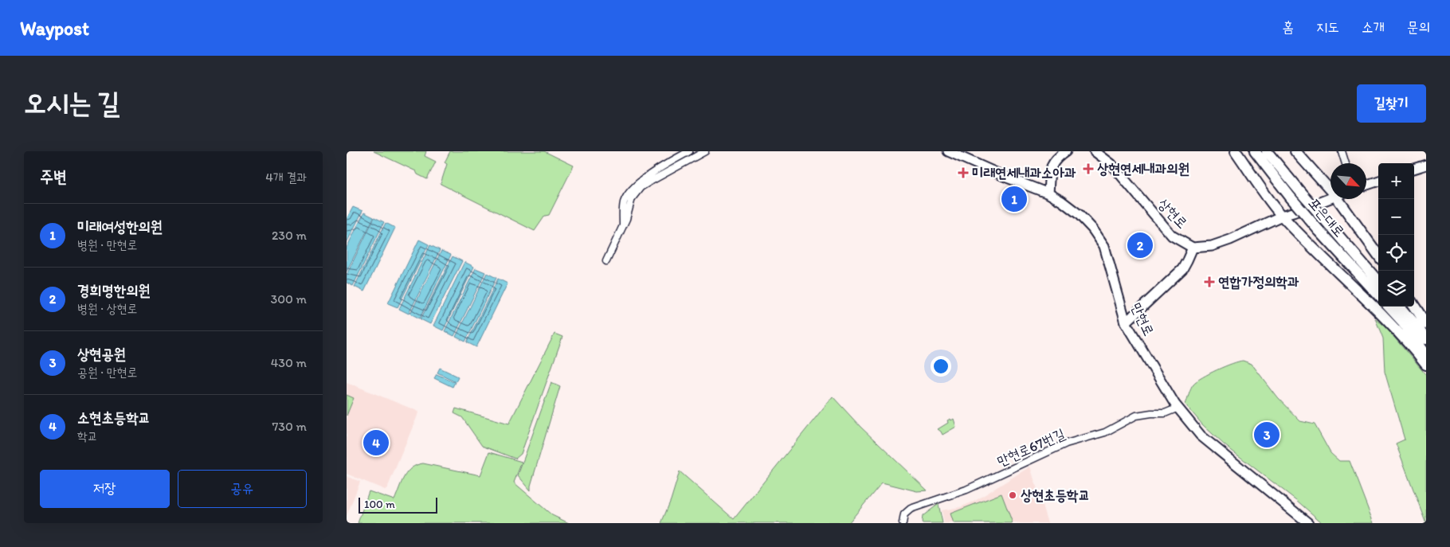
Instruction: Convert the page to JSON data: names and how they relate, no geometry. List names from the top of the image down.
{
  "streets": {
    "main road": ["포은대로"],
    "street": ["상현로", "만현로", "만현로67번길"]
  },
  "crossings": [
    ["만현로", "만현로67번길"]
  ],
  "places": {
    "health": ["상현연세내과의원", "미래연세내과소아과", "연합가정의학과"],
    "other": ["상현초등학교"]
  },
  "scale_bar": "100 m",
  "north": "bottom right",
  "page": {
    "header": "Waypost",
    "nav": [
      "홈",
      "지도",
      "소개",
      "문의"
    ],
    "buttons": [
      "길찾기",
      ["저장", "공유"]
    ],
    "title": "오시는 길",
    "heading": ["주변", "4개 결과"],
    "map_buttons": ["+", "−"],
    "pins": [
      "1",
      "2",
      "3",
      "4"
    ],
    "list": [
      {
        "mark": "1",
        "name": "미래여성한의원",
        "note": "병원 · 만현로",
        "value": "230 m"
      },
      {
        "mark": "2",
        "name": "경희명한의원",
        "note": "병원 · 상현로",
        "value": "300 m"
      },
      {
        "mark": "3",
        "name": "상현공원",
        "note": "공원 · 만현로",
        "value": "430 m"
      },
      {
        "mark": "4",
        "name": "소현초등학교",
        "note": "학교",
        "value": "730 m"
      }
    ],
    "scale": "100 m"
  }
}
